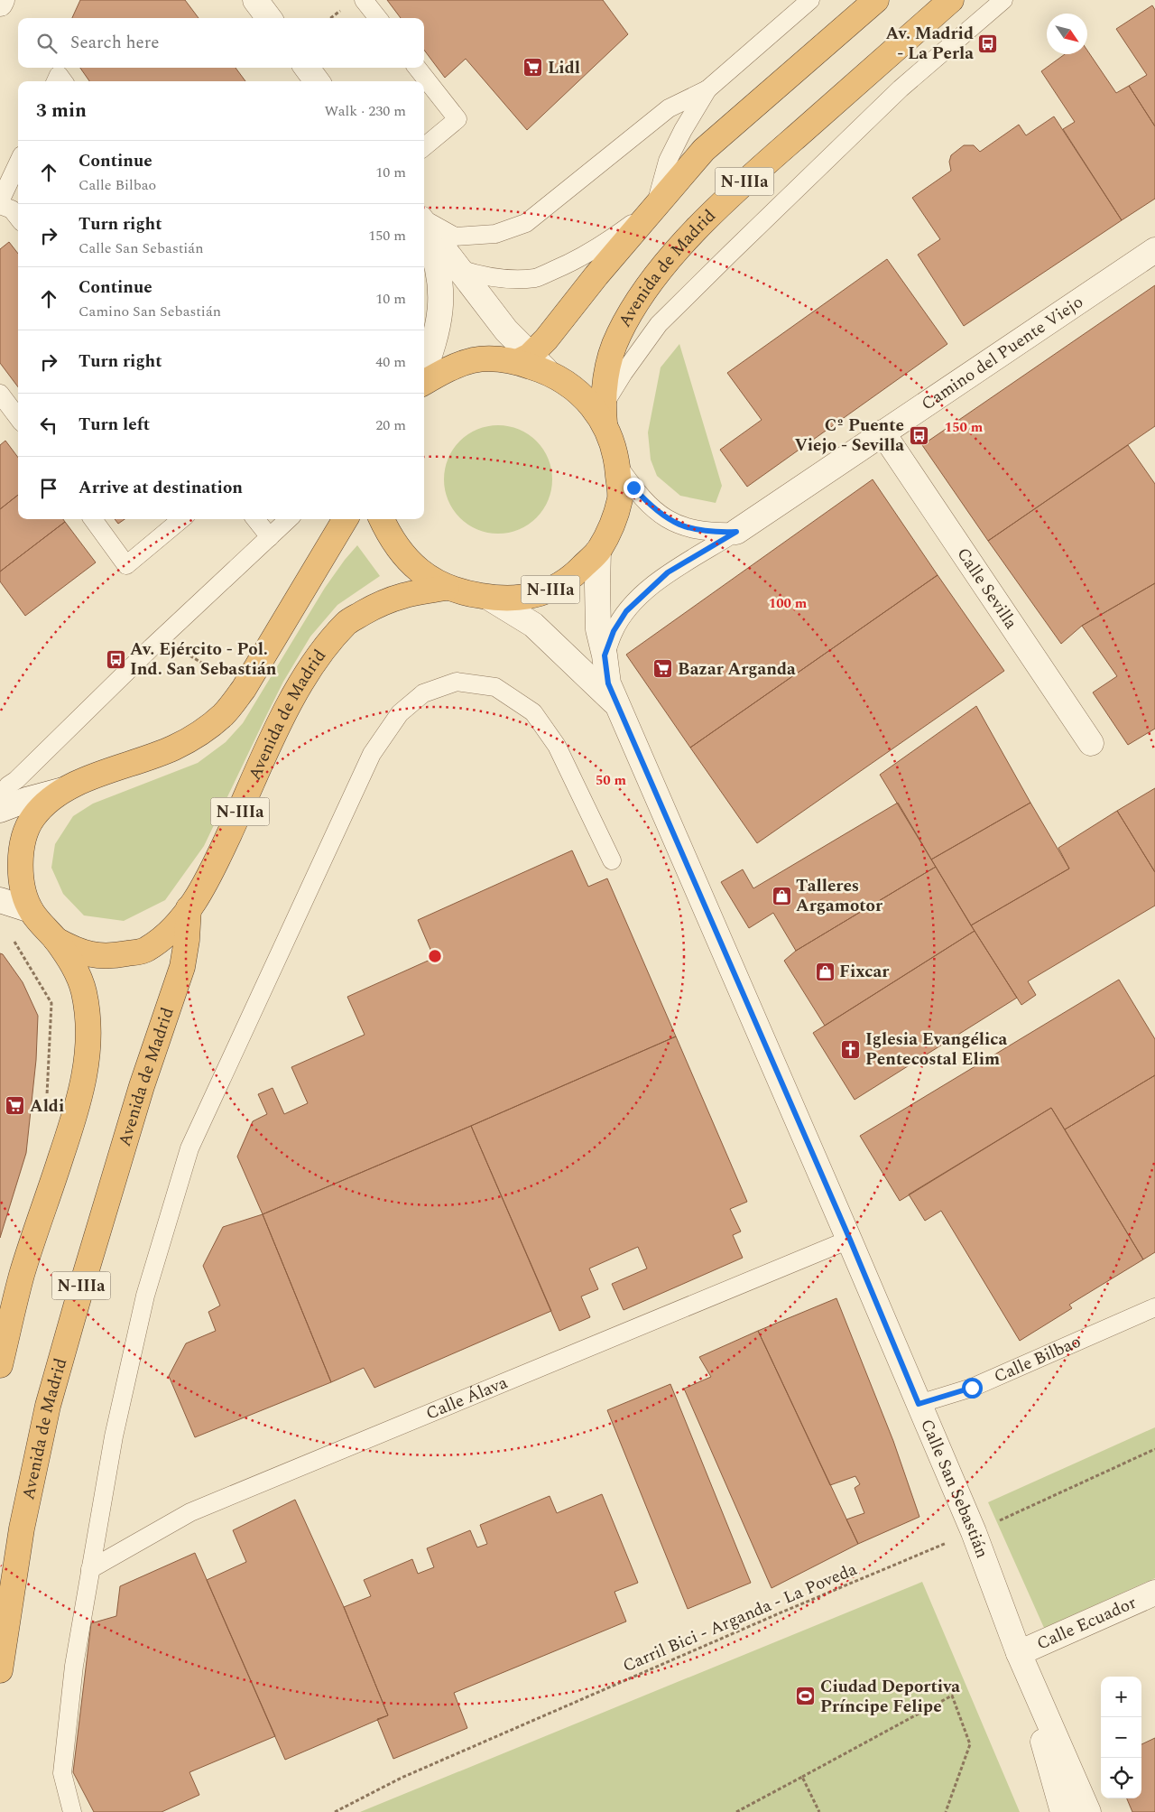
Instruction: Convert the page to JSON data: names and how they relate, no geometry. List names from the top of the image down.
{
  "streets": {
    "highway": ["N-IIIa", "Avenida de Madrid"],
    "street": [
      "Camino del Puente Viejo",
      "Calle Sevilla",
      "Calle San Sebastián",
      "Calle Ecuador"
    ],
    "lane": ["Calle Bilbao", "Calle Álava"],
    "path": ["Carril Bici - Arganda - La Poveda"]
  },
  "crossings": [
    ["N-IIIa", "Avenida de Madrid"],
    ["N-IIIa", "Calle San Sebastián"],
    ["Camino del Puente Viejo", "Calle Sevilla"],
    ["Calle Bilbao", "Calle San Sebastián"],
    ["Calle Álava", "Calle San Sebastián"],
    ["Calle San Sebastián", "Carril Bici - Arganda - La Poveda"],
    ["Calle San Sebastián", "Calle Ecuador"]
  ],
  "places": {
    "bus stop": ["Av. Madrid - La Perla", "Cº Puente Viejo - Sevilla", "Av. Ejército - Pol. Ind. San Sebastián"],
    "supermarket": ["Lidl", "Bazar Arganda", "Aldi"],
    "shop": ["Talleres Argamotor", "Fixcar"],
    "church": ["Iglesia Evangélica Pentecostal Elim"],
    "sports": ["Ciudad Deportiva Príncipe Felipe"]
  },
  "north": "bottom right",
  "page": {
    "search": "Search here",
    "heading": ["3 min", "Walk · 230 m"],
    "list": [
      ["Continue", "Calle Bilbao", "10 m"],
      ["Turn right", "Calle San Sebastián", "150 m"],
      ["Continue", "Camino San Sebastián", "10 m"],
      ["Turn right", "40 m"],
      ["Turn left", "20 m"],
      "Arrive at destination"
    ],
    "map_buttons": ["+", "−"]
  },
  "rings": ["150 m", "100 m", "50 m"]
}
